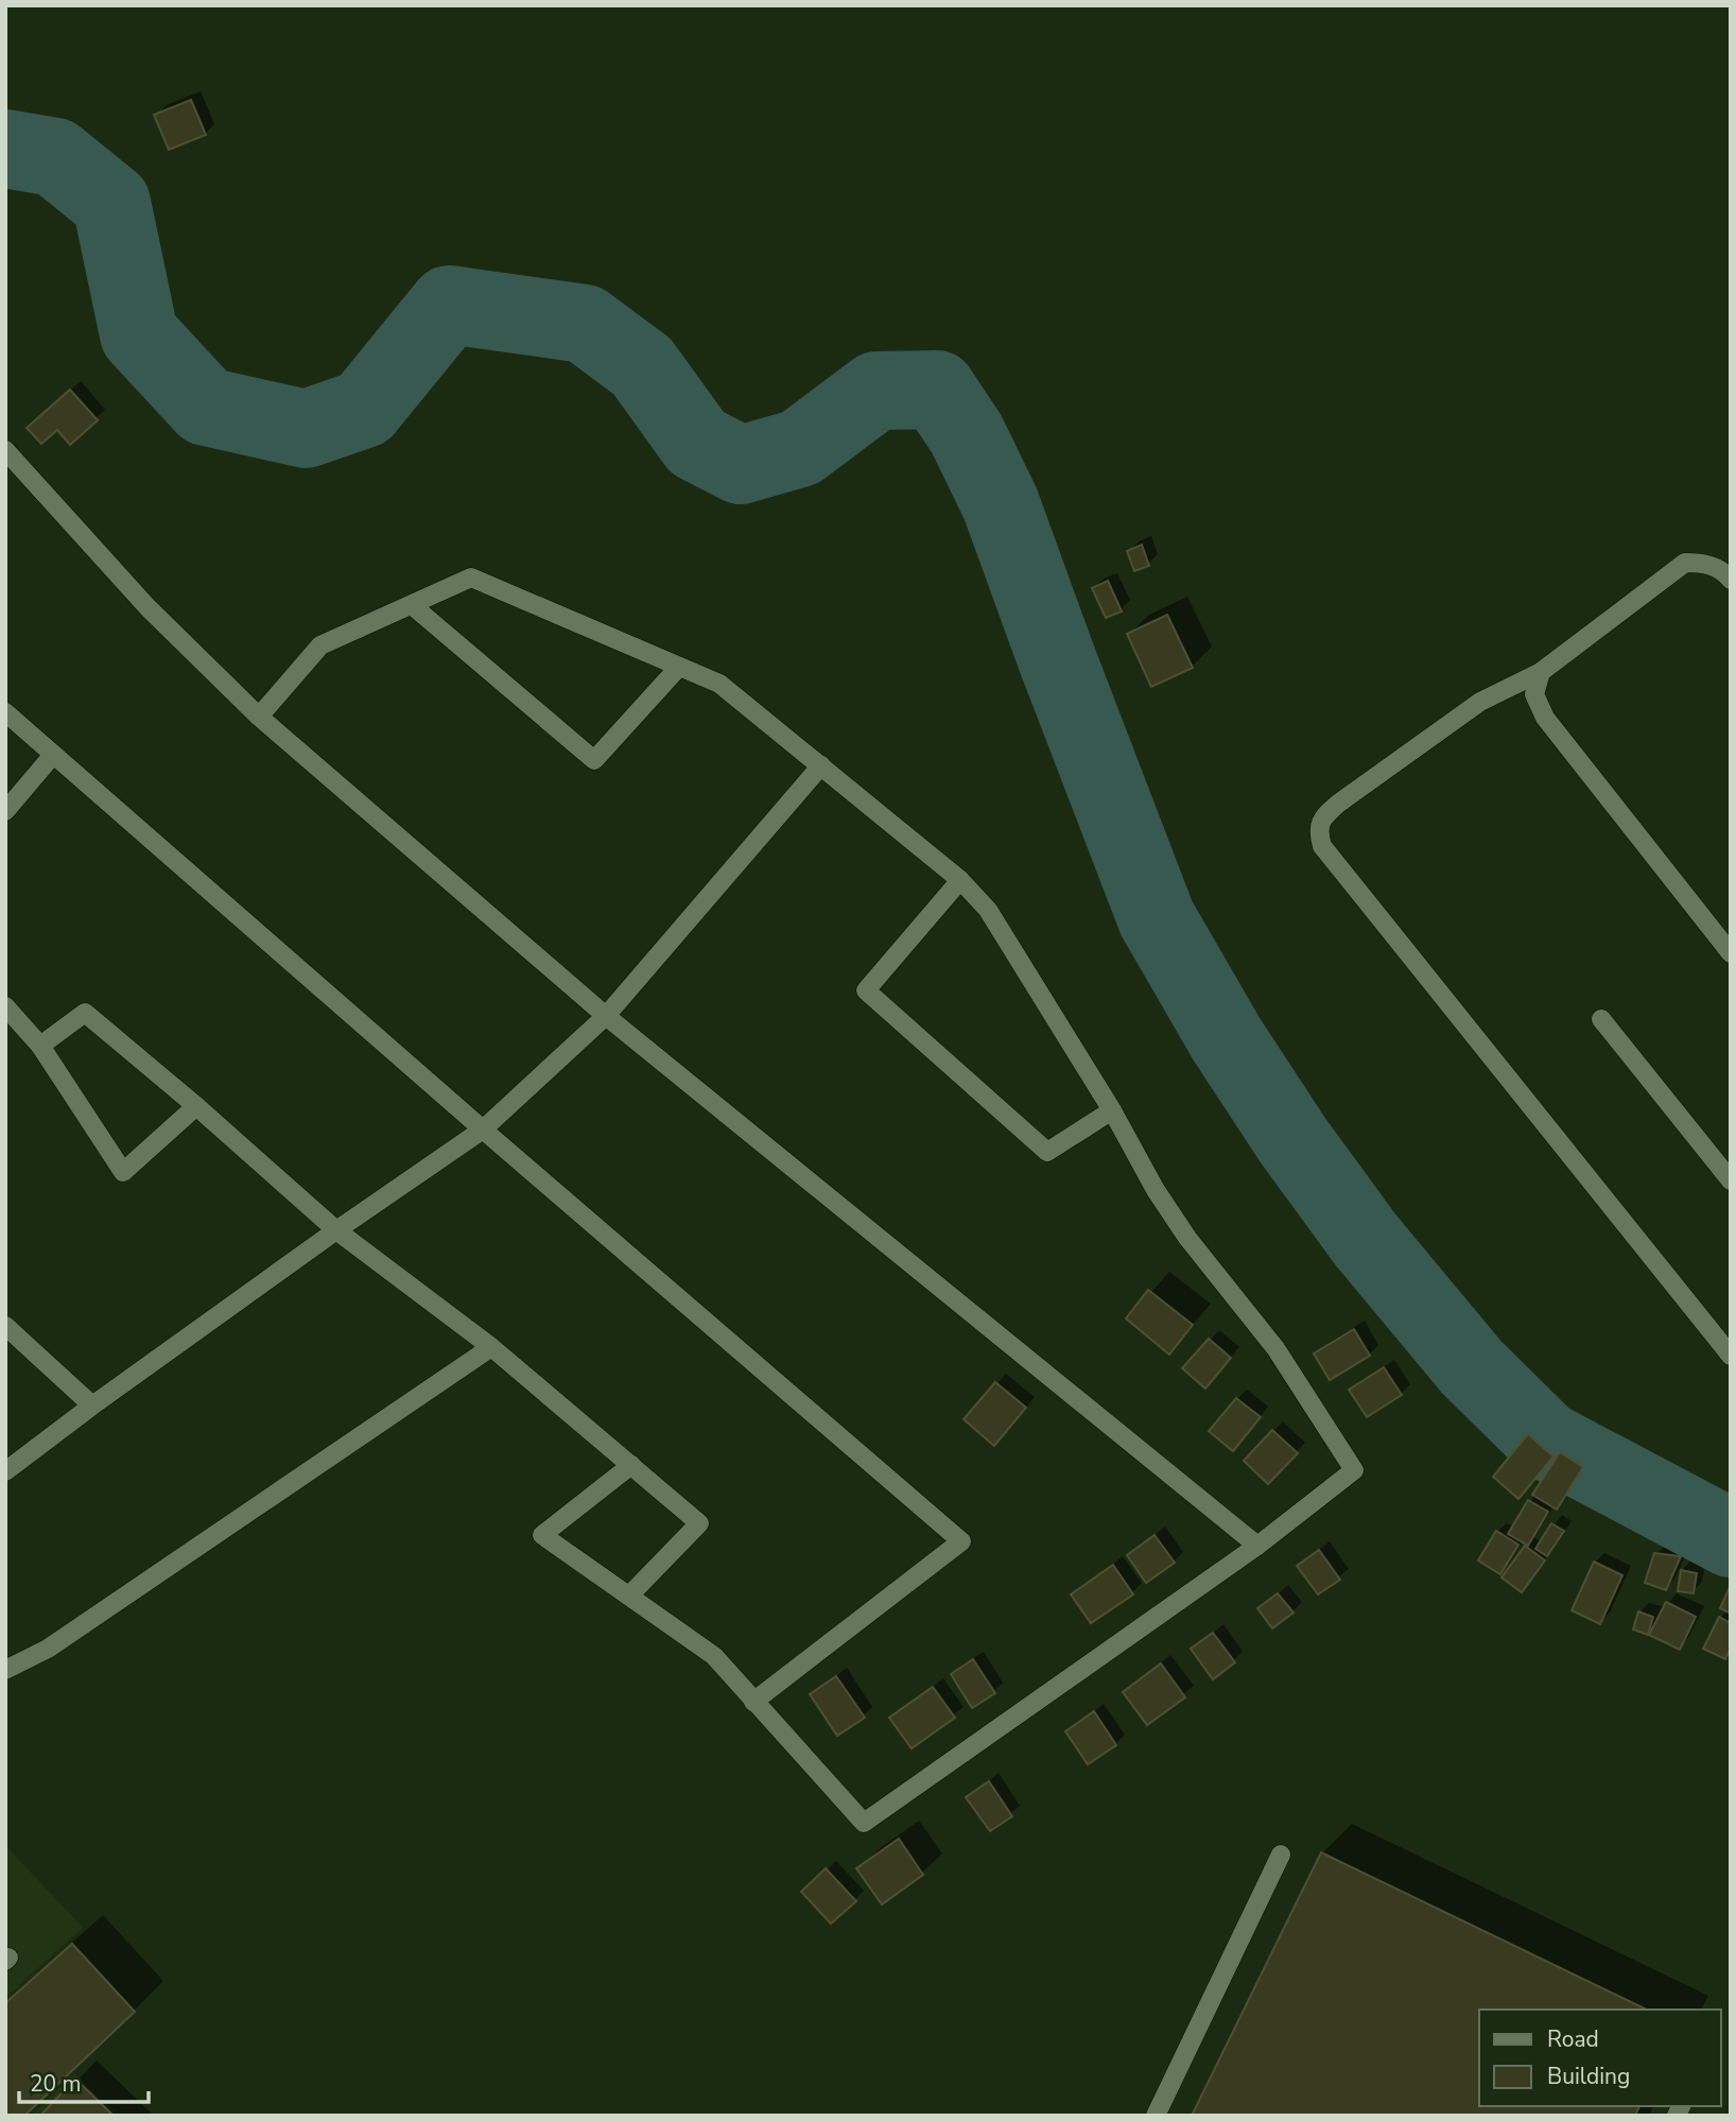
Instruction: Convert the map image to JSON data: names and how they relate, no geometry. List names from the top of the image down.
{
  "legend": ["Road", "Building"],
  "scale_bar": "20 m"
}
